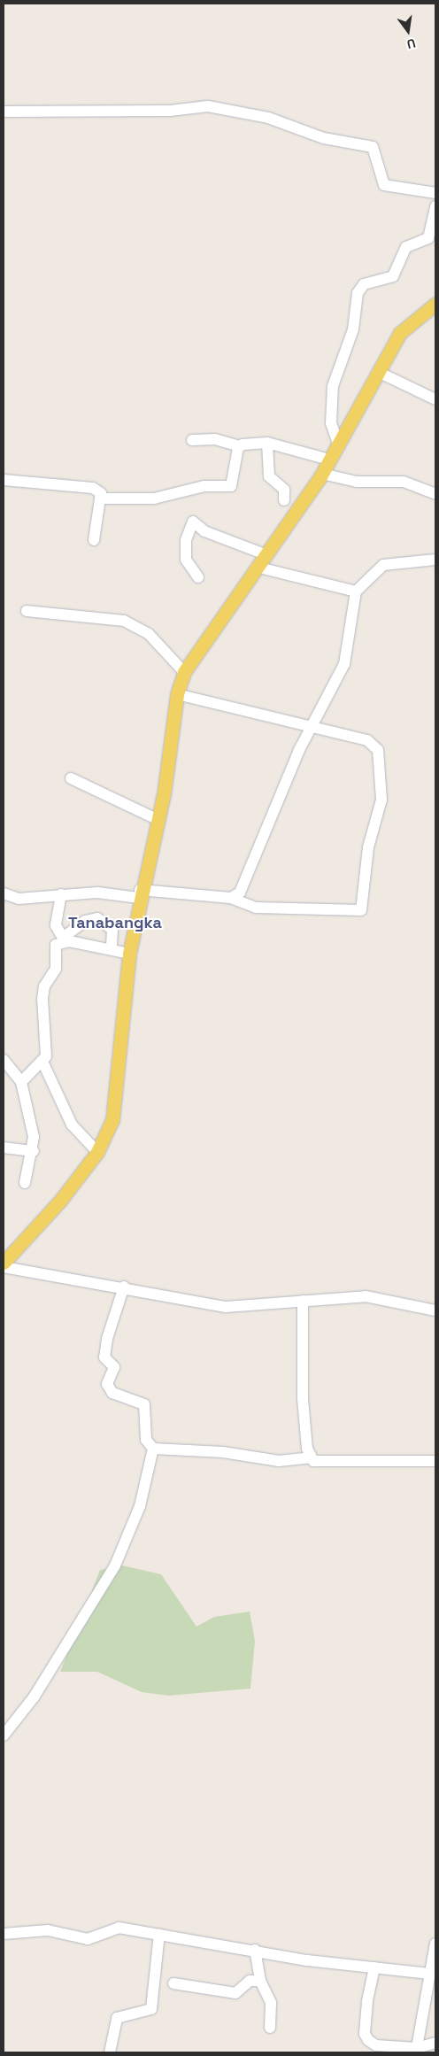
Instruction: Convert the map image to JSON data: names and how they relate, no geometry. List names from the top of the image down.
{
  "districts": ["Tanabangka"],
  "north": "bottom"
}
